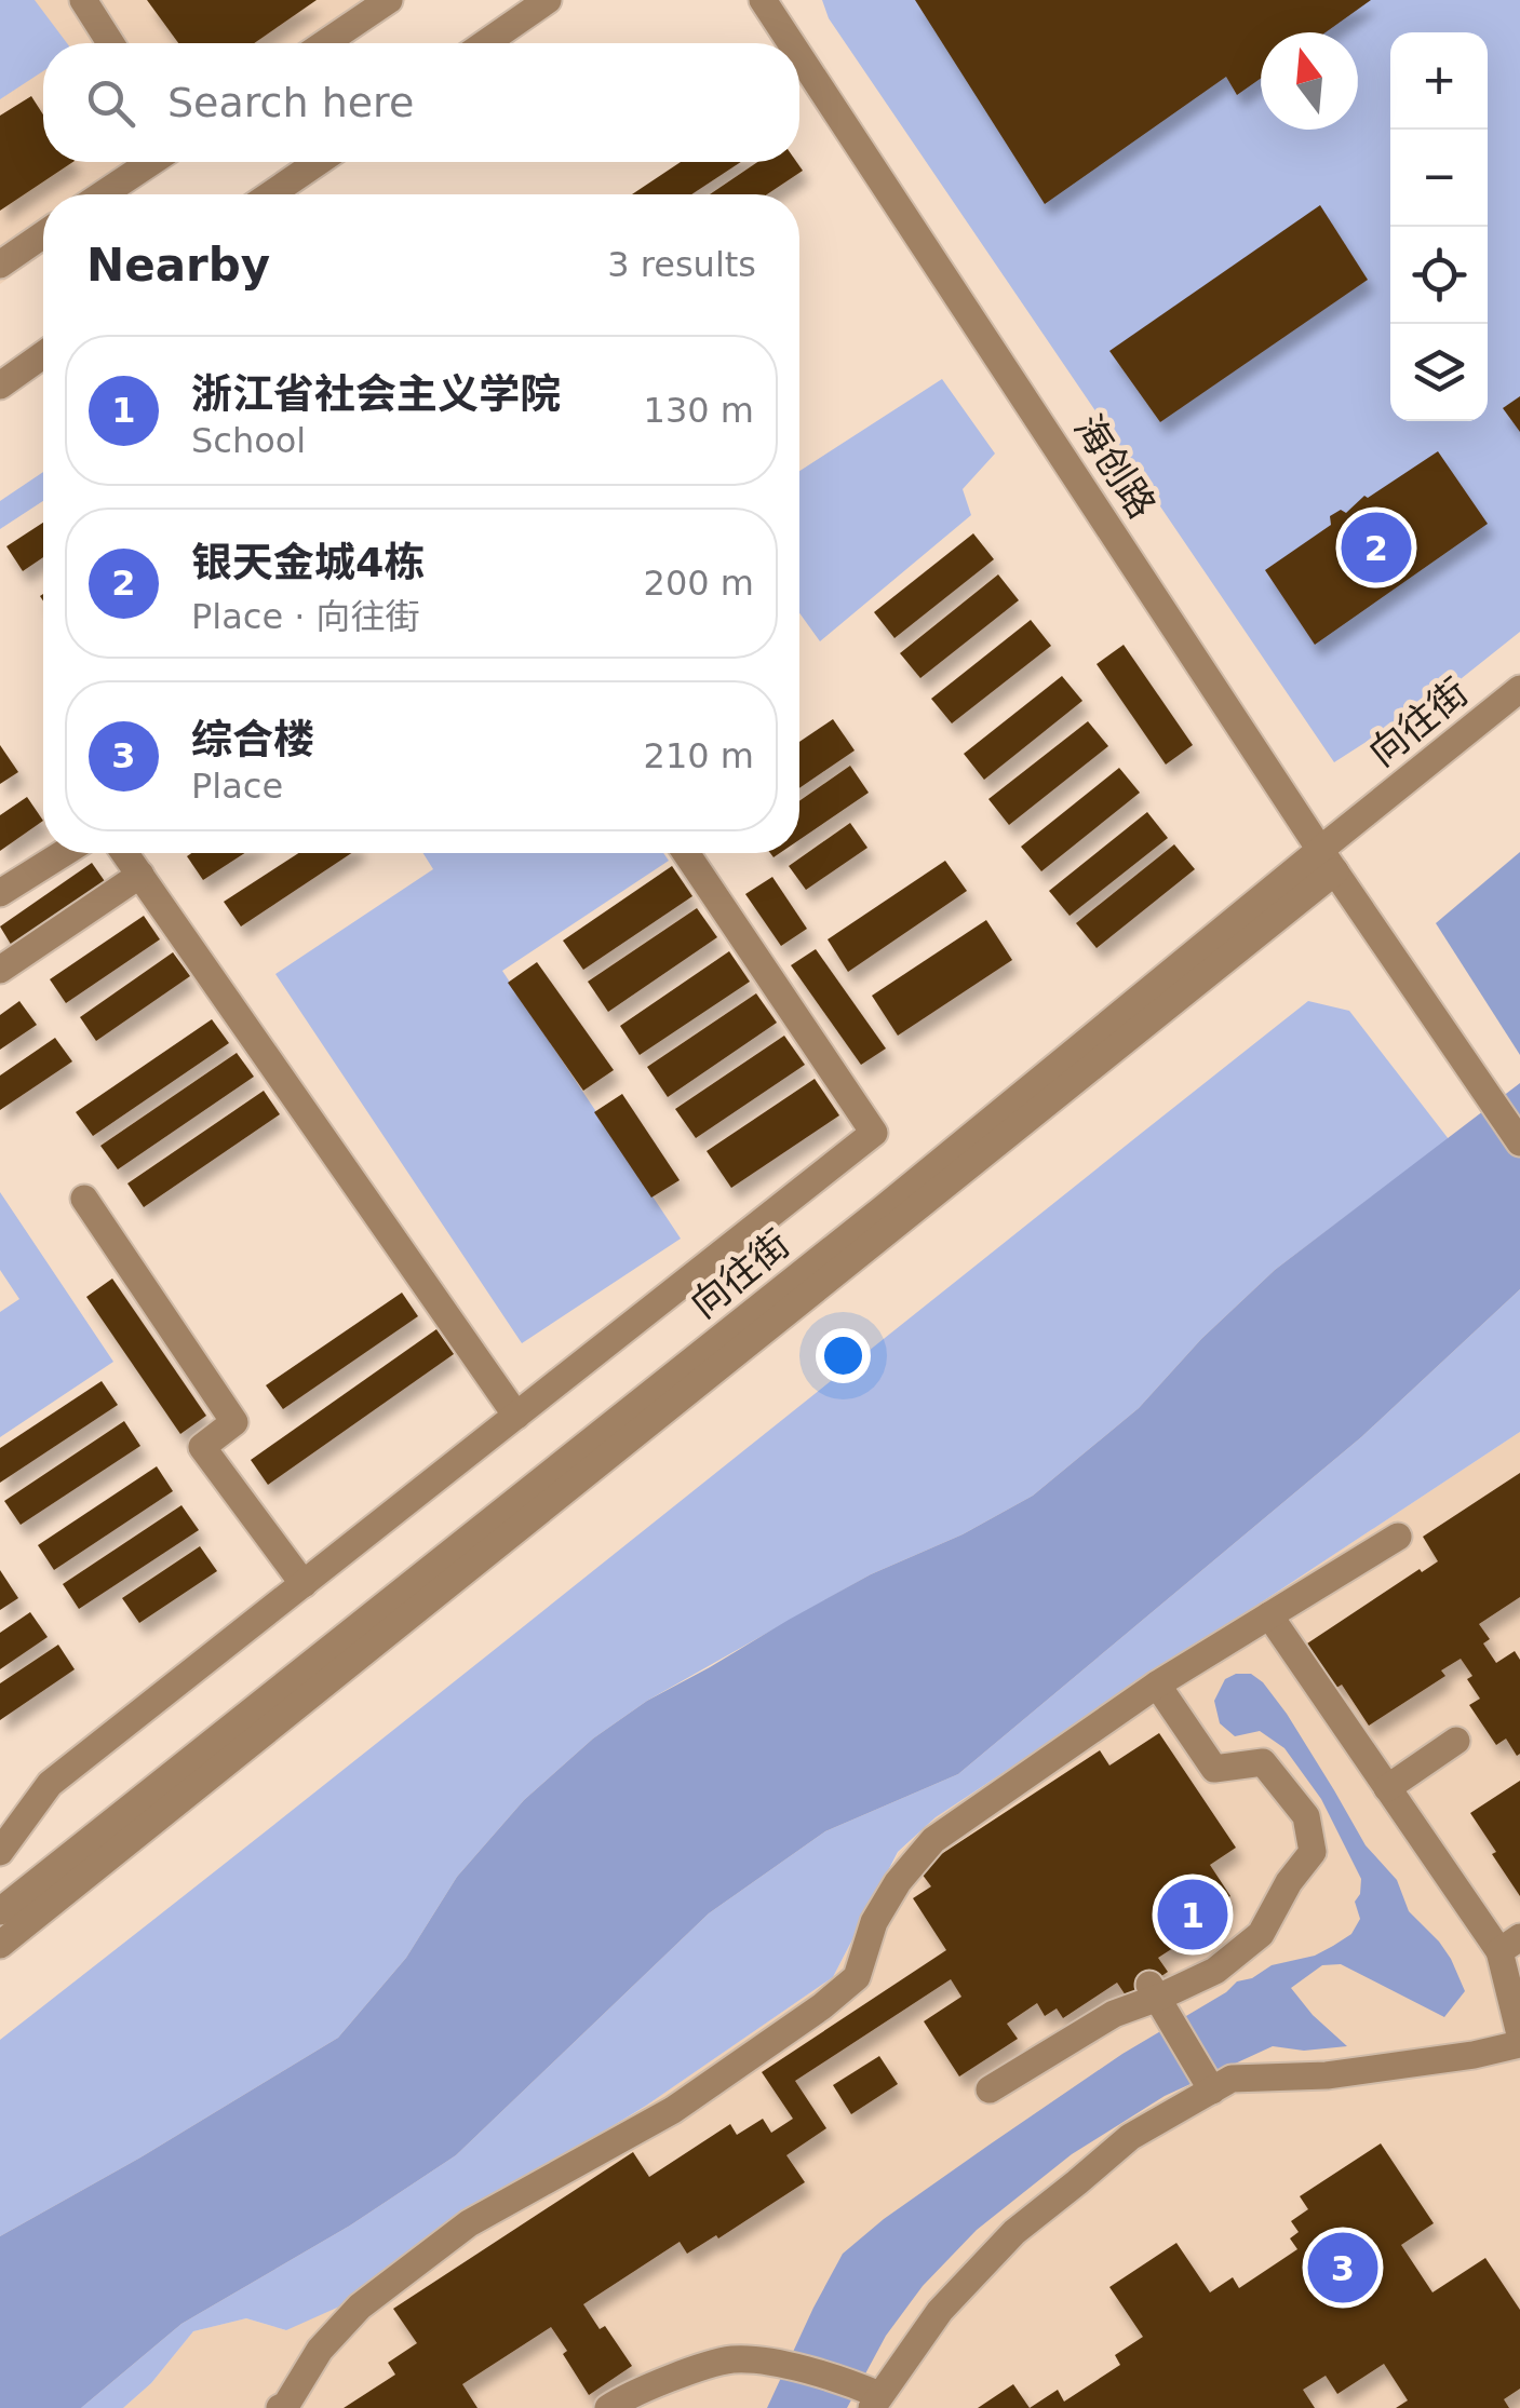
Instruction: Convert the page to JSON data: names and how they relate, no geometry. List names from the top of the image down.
{
  "streets": {
    "street": ["海创路", "向往街"]
  },
  "crossings": [
    ["海创路", "向往街"]
  ],
  "north": "top",
  "page": {
    "map_buttons": ["+", "−"],
    "search": "Search here",
    "heading": ["Nearby", "3 results"],
    "list": [
      {
        "mark": "1",
        "name": "浙江省社会主义学院",
        "note": "School",
        "value": "130 m"
      },
      {
        "mark": "2",
        "name": "银天金城4栋",
        "note": "Place · 向往街",
        "value": "200 m"
      },
      {
        "mark": "3",
        "name": "综合楼",
        "note": "Place",
        "value": "210 m"
      }
    ],
    "pins": ["2", "1", "3"]
  }
}
